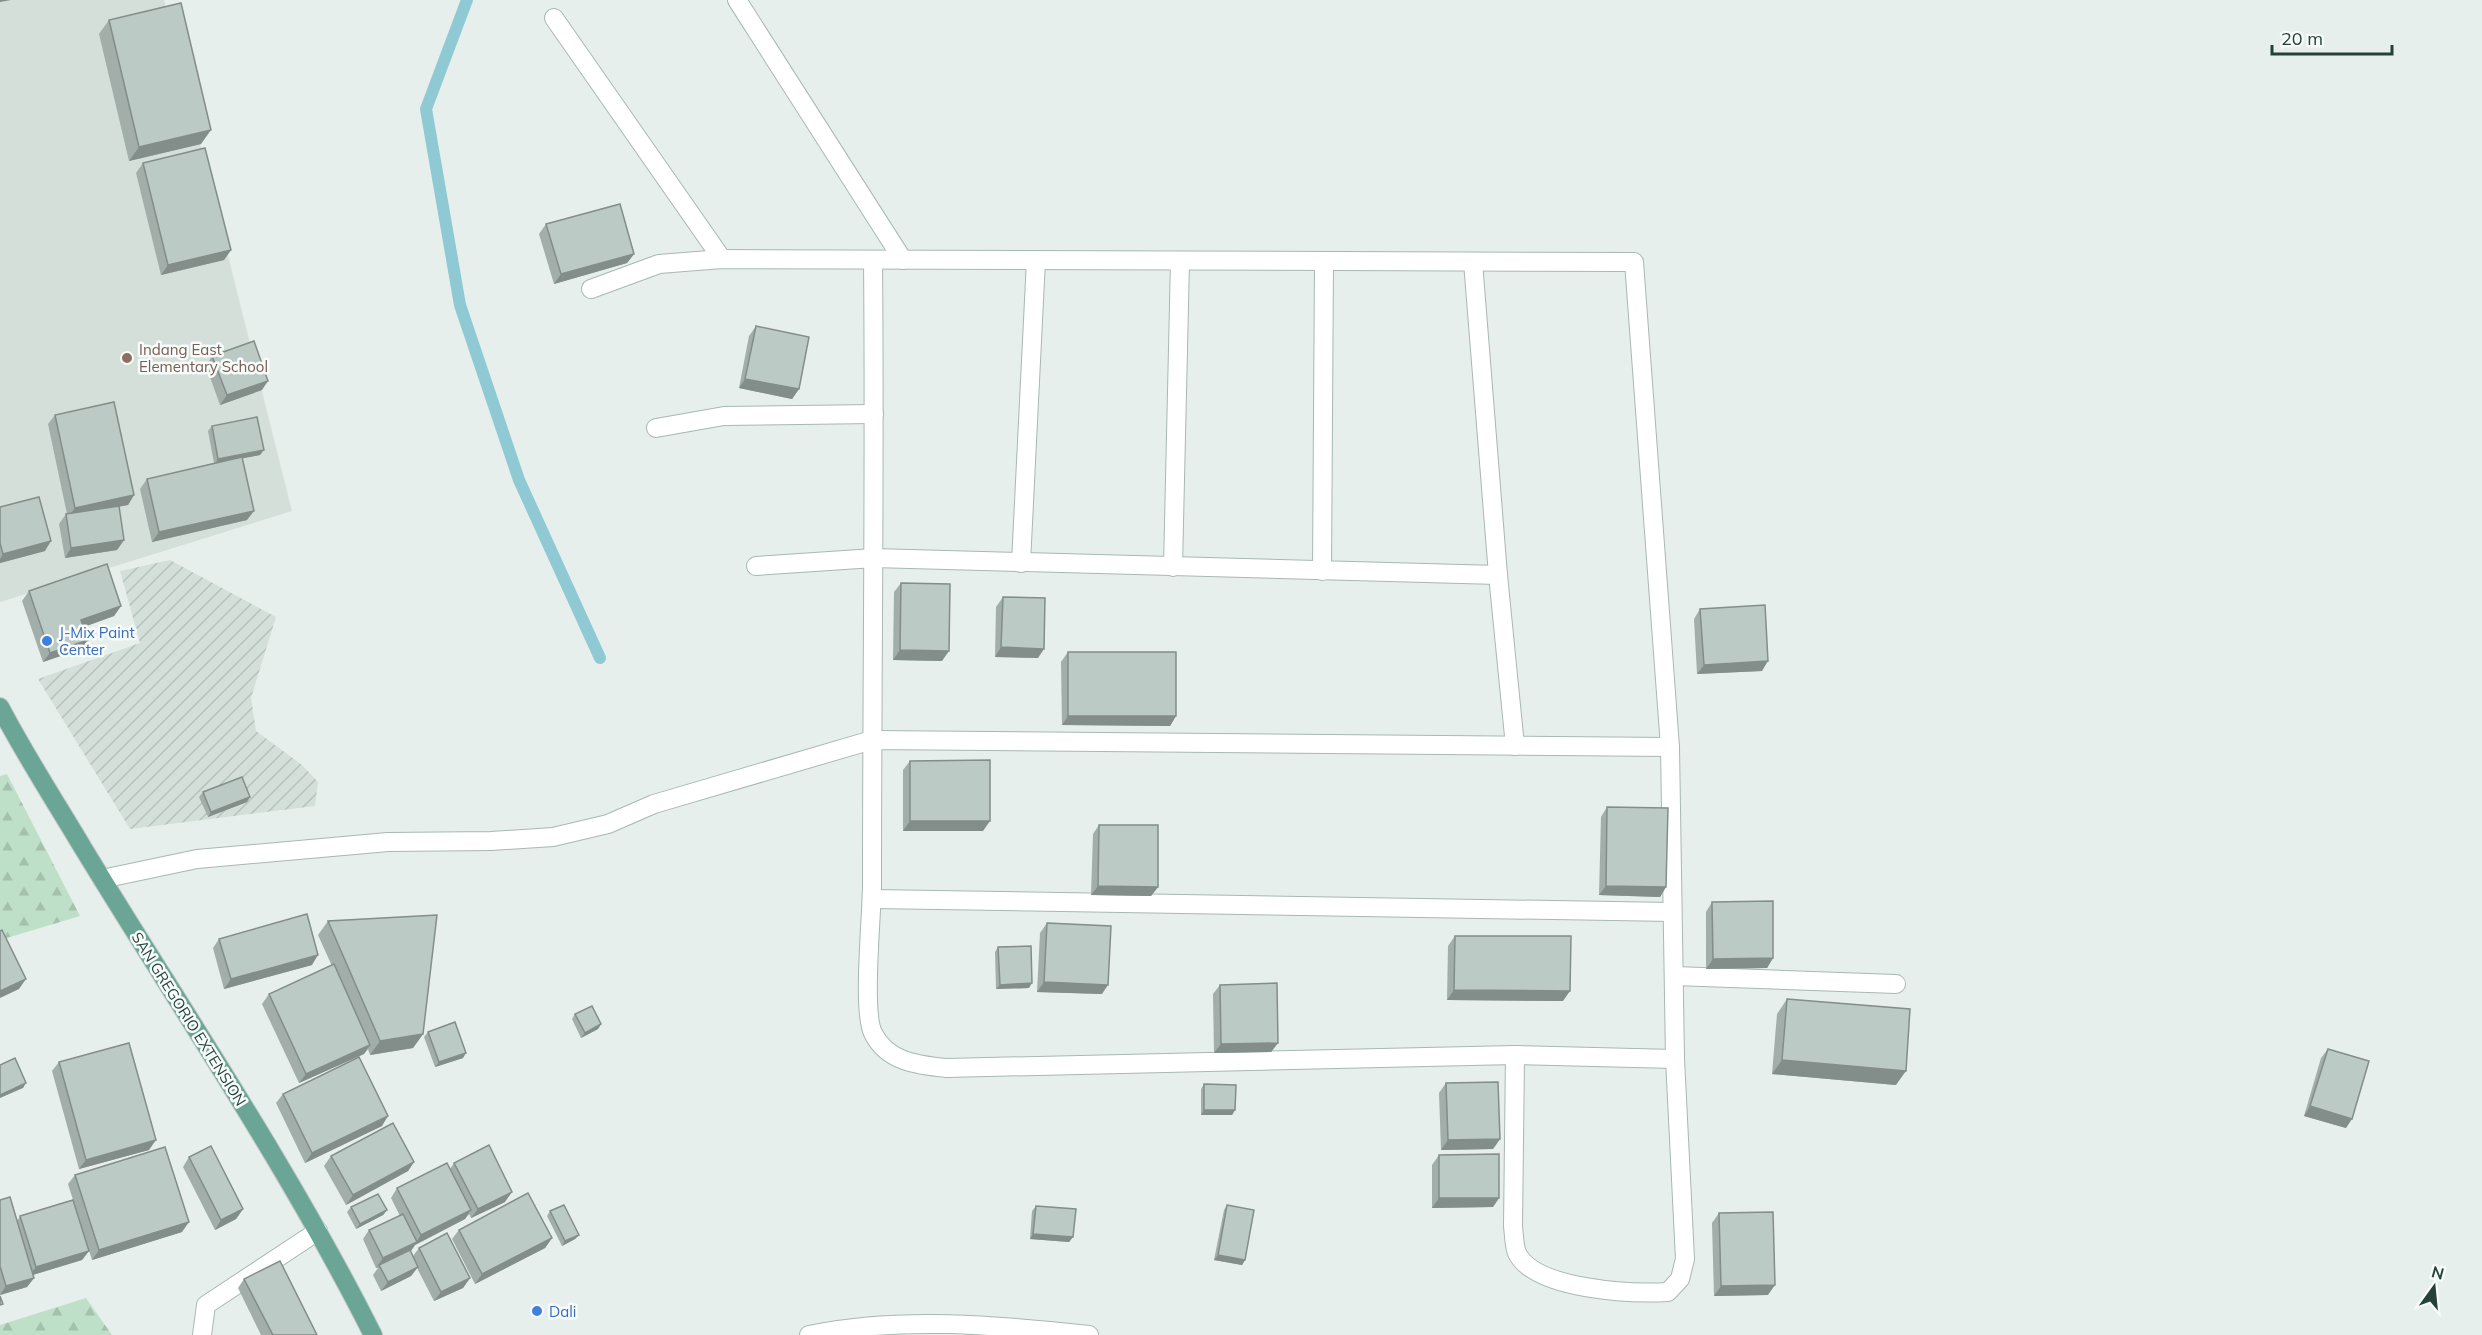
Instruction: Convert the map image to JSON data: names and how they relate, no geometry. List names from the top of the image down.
{
  "streets": {
    "main road": ["SAN GREGORIO EXTENSION"]
  },
  "places": ["Indang East Elementary School", "J-Mix Paint Center", "Dali"],
  "scale_bar": "20 m",
  "north": "top"
}
